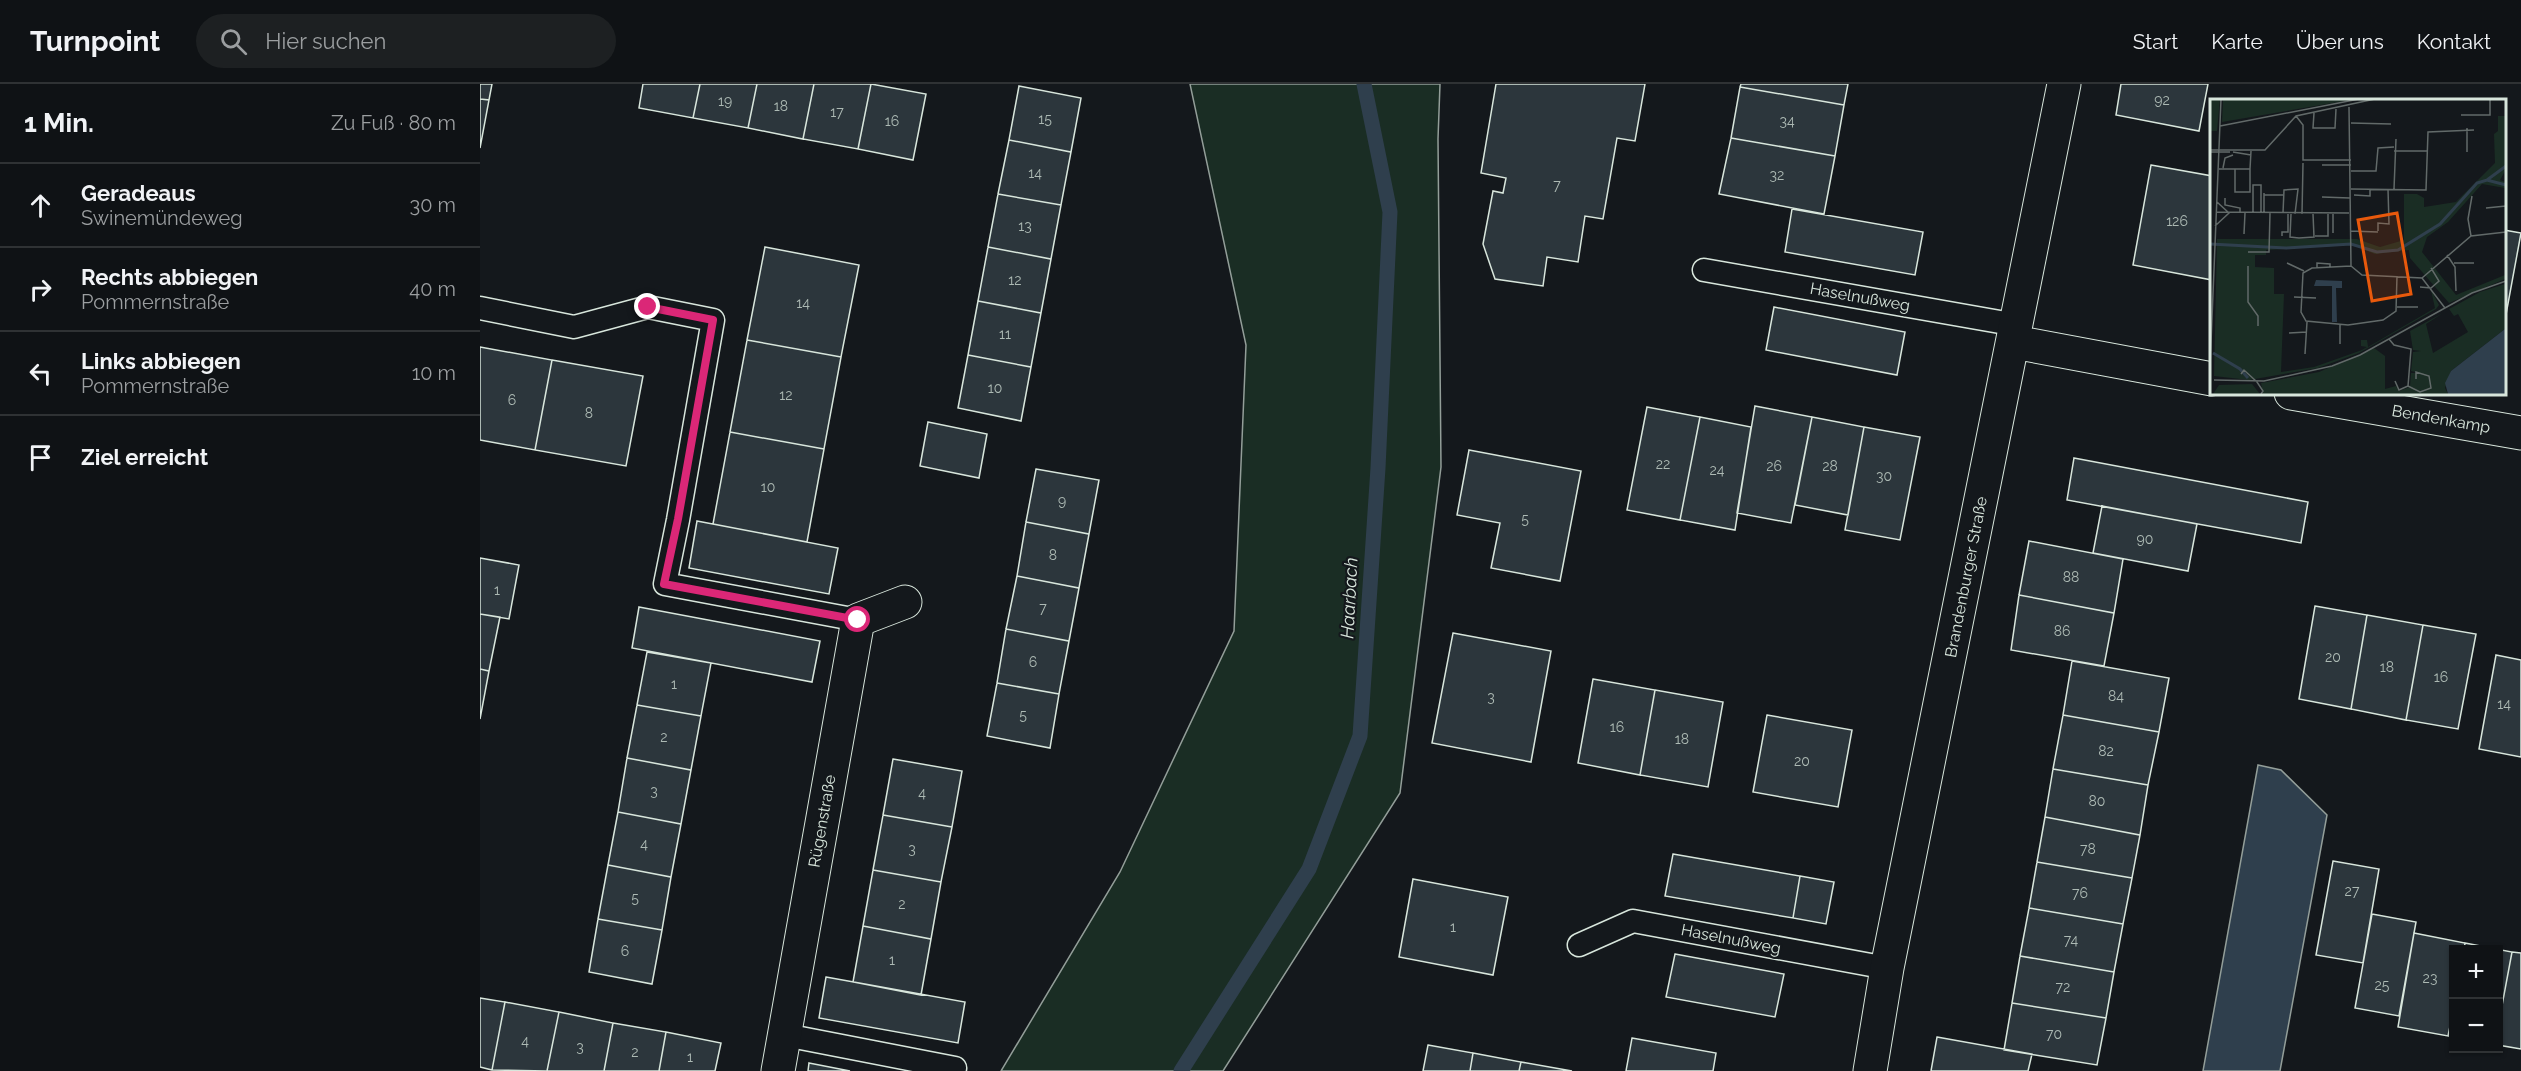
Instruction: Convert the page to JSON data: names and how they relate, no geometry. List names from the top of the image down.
{
  "streets": {
    "street": ["Bendenkamp", "Brandenburger Straße", "Rügenstraße"],
    "lane": ["Haselnußweg"]
  },
  "crossings": [
    ["Haselnußweg", "Brandenburger Straße"]
  ],
  "water": ["Haarbach"],
  "house_numbers": [
    "92",
    "19",
    "18",
    "17",
    "15",
    "16",
    "34",
    "14",
    "32",
    "7",
    "126",
    "13",
    "12",
    "14",
    "11",
    "10",
    "12",
    "6",
    "8",
    "22",
    "26",
    "28",
    "24",
    "30",
    "10",
    "9",
    "5",
    "90",
    "8",
    "88",
    "1",
    "7",
    "86",
    "20",
    "6",
    "18",
    "16",
    "1",
    "84",
    "3",
    "14",
    "5",
    "16",
    "2",
    "18",
    "82",
    "20",
    "3",
    "4",
    "80",
    "4",
    "3",
    "78",
    "27",
    "76",
    "5",
    "2",
    "1",
    "74",
    "6",
    "1",
    "23",
    "25",
    "72",
    "70",
    "4",
    "3",
    "2",
    "1"
  ],
  "page": {
    "header": "Turnpoint",
    "search": "Hier suchen",
    "nav": [
      "Start",
      "Karte",
      "Über uns",
      "Kontakt"
    ],
    "heading": ["1 Min.", "Zu Fuß · 80 m"],
    "list": [
      ["Geradeaus", "Swinemündeweg", "30 m"],
      ["Rechts abbiegen", "Pommernstraße", "40 m"],
      ["Links abbiegen", "Pommernstraße", "10 m"],
      "Ziel erreicht"
    ],
    "map_buttons": ["+", "−"]
  }
}
